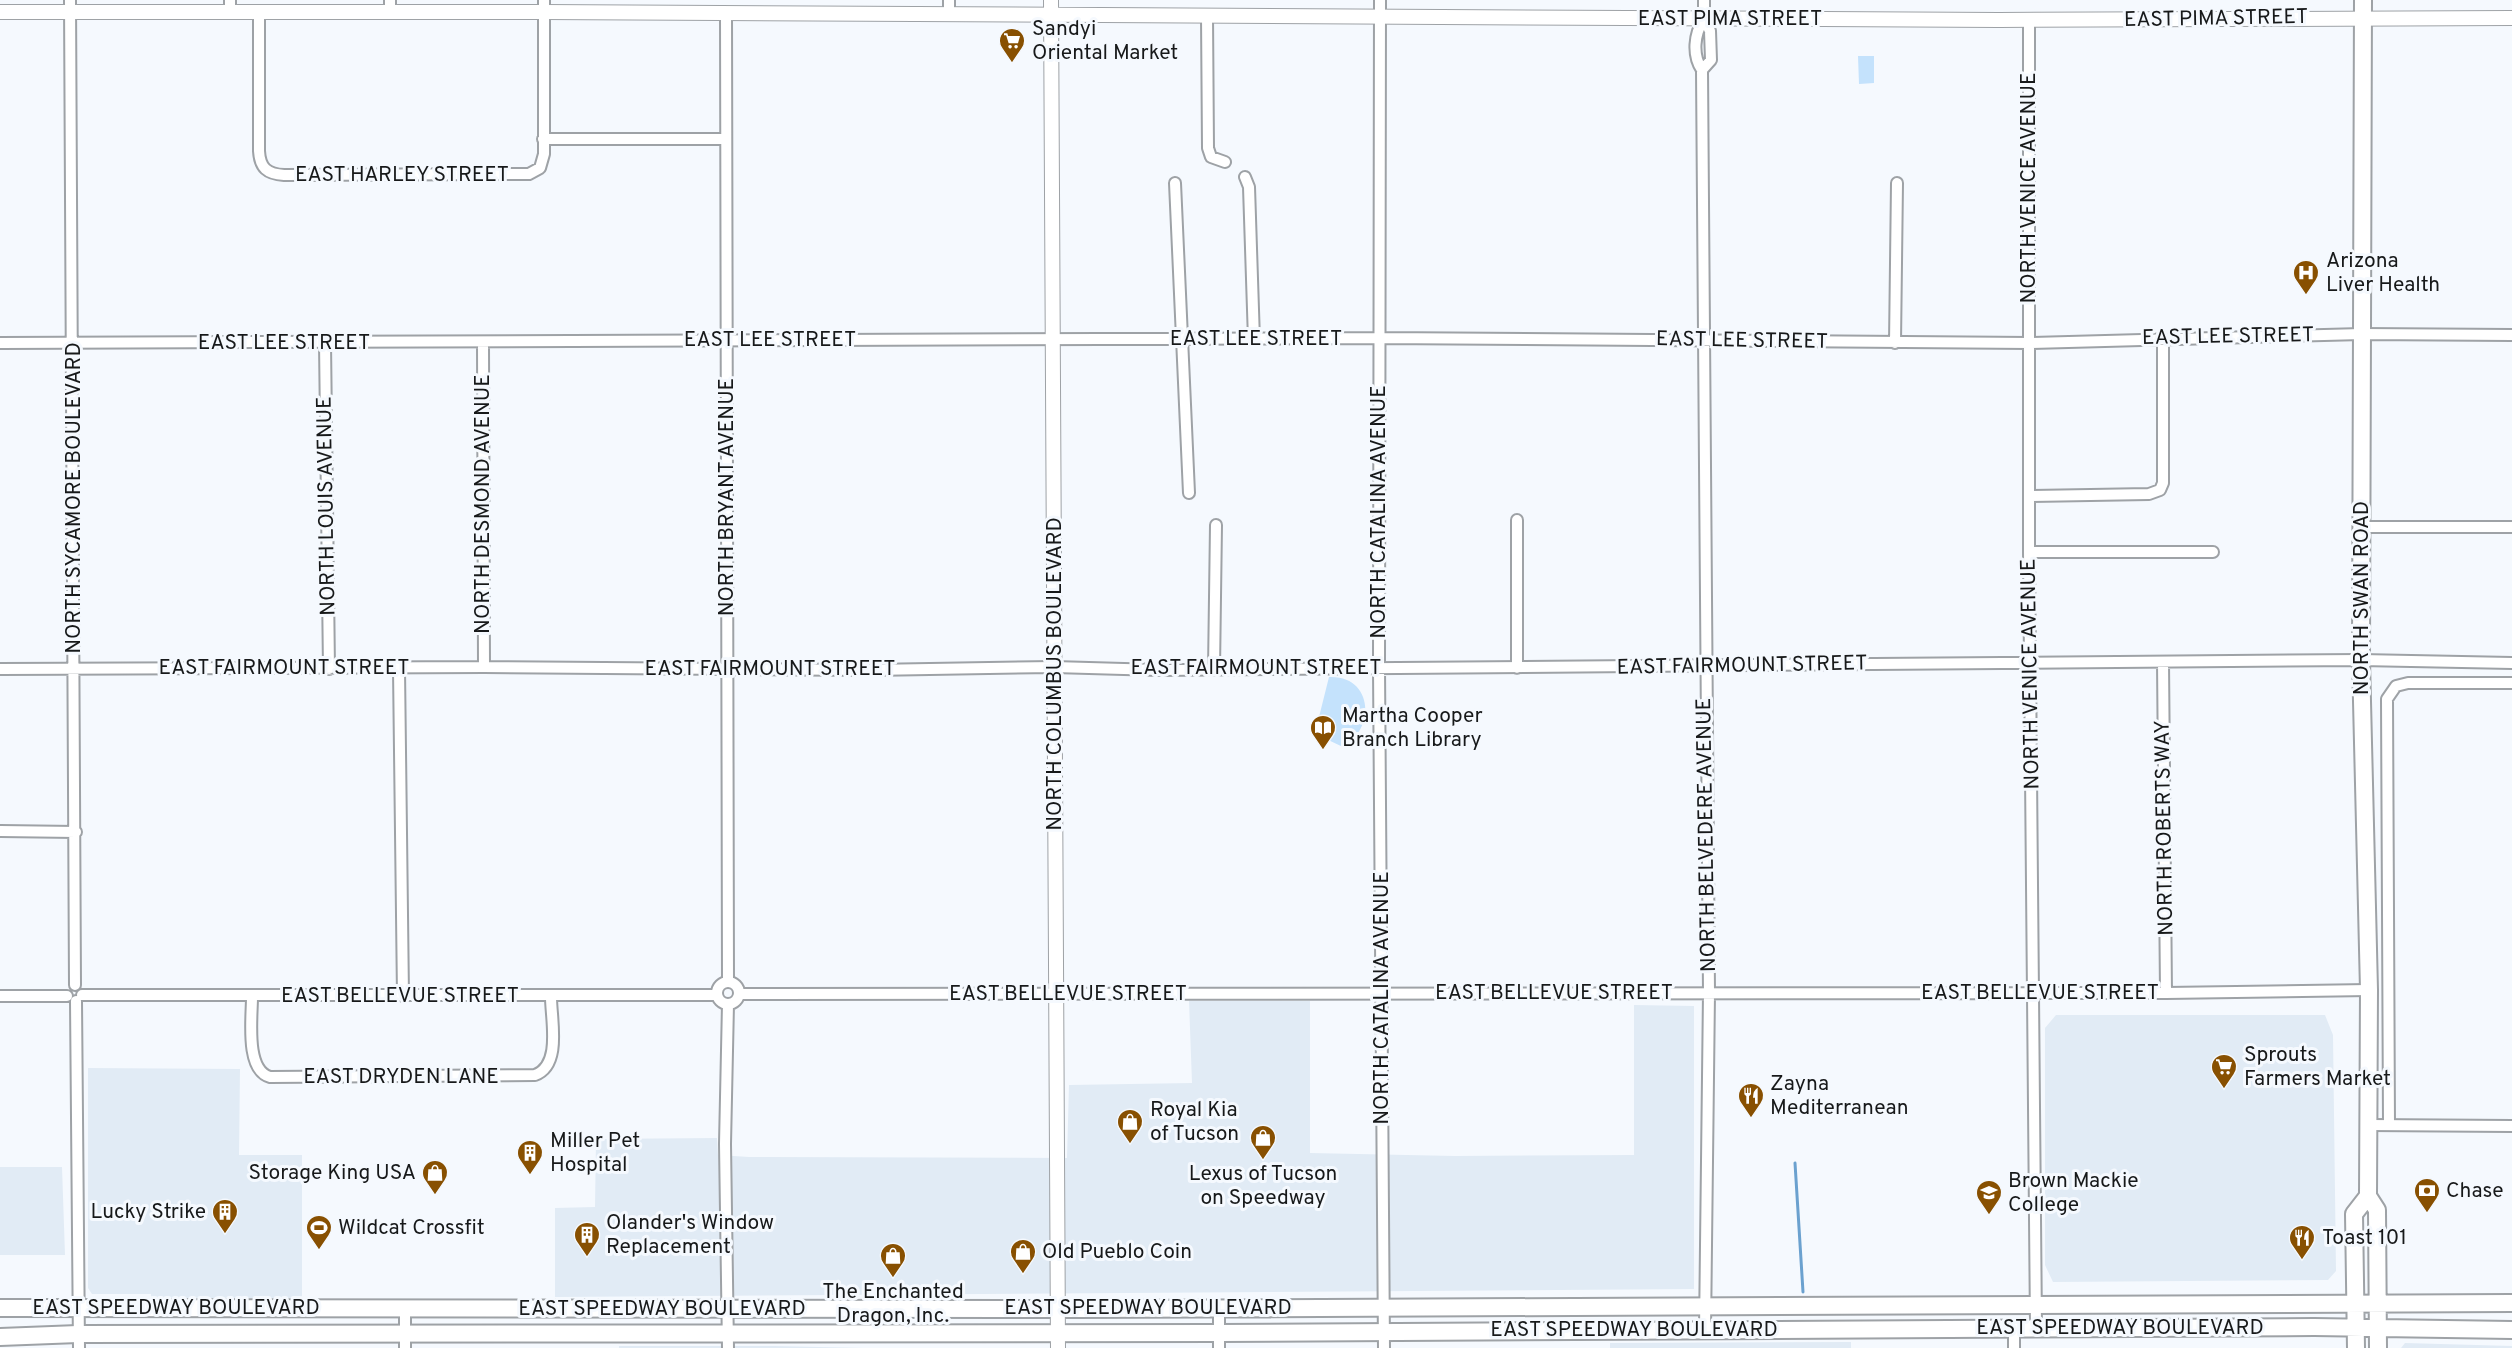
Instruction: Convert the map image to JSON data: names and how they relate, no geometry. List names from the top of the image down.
{
  "streets": {
    "main road": ["NORTH SWAN ROAD", "EAST SPEEDWAY BOULEVARD"],
    "street": [
      "EAST PIMA STREET",
      "EAST HARLEY STREET",
      "NORTH VENICE AVENUE",
      "EAST LEE STREET",
      "NORTH BRYANT AVENUE",
      "NORTH SYCAMORE BOULEVARD",
      "NORTH DESMOND AVENUE",
      "NORTH LOUIS AVENUE",
      "NORTH CATALINA AVENUE",
      "EAST FAIRMOUNT STREET",
      "NORTH COLUMBUS BOULEVARD",
      "NORTH ROBERTS WAY",
      "NORTH BELVEDERE AVENUE",
      "EAST BELLEVUE STREET",
      "EAST DRYDEN LANE"
    ]
  },
  "crossings": [
    ["EAST PIMA STREET", "EAST HARLEY STREET"],
    ["EAST PIMA STREET", "NORTH VENICE AVENUE"],
    ["EAST PIMA STREET", "NORTH BRYANT AVENUE"],
    ["EAST PIMA STREET", "NORTH SYCAMORE BOULEVARD"],
    ["EAST PIMA STREET", "NORTH CATALINA AVENUE"],
    ["EAST PIMA STREET", "NORTH SWAN ROAD"],
    ["EAST PIMA STREET", "NORTH COLUMBUS BOULEVARD"],
    ["EAST PIMA STREET", "NORTH BELVEDERE AVENUE"],
    ["NORTH VENICE AVENUE", "EAST LEE STREET"],
    ["NORTH VENICE AVENUE", "EAST FAIRMOUNT STREET"],
    ["NORTH VENICE AVENUE", "EAST BELLEVUE STREET"],
    ["NORTH VENICE AVENUE", "EAST SPEEDWAY BOULEVARD"],
    ["EAST LEE STREET", "NORTH BRYANT AVENUE"],
    ["EAST LEE STREET", "NORTH SYCAMORE BOULEVARD"],
    ["EAST LEE STREET", "NORTH DESMOND AVENUE"],
    ["EAST LEE STREET", "NORTH LOUIS AVENUE"],
    ["EAST LEE STREET", "NORTH CATALINA AVENUE"],
    ["EAST LEE STREET", "NORTH SWAN ROAD"],
    ["EAST LEE STREET", "NORTH COLUMBUS BOULEVARD"],
    ["EAST LEE STREET", "NORTH BELVEDERE AVENUE"],
    ["NORTH BRYANT AVENUE", "EAST FAIRMOUNT STREET"],
    ["NORTH BRYANT AVENUE", "EAST BELLEVUE STREET"],
    ["NORTH SYCAMORE BOULEVARD", "EAST FAIRMOUNT STREET"],
    ["NORTH SYCAMORE BOULEVARD", "EAST BELLEVUE STREET"],
    ["NORTH DESMOND AVENUE", "EAST FAIRMOUNT STREET"],
    ["NORTH LOUIS AVENUE", "EAST FAIRMOUNT STREET"],
    ["NORTH CATALINA AVENUE", "EAST FAIRMOUNT STREET"],
    ["NORTH CATALINA AVENUE", "EAST BELLEVUE STREET"],
    ["NORTH CATALINA AVENUE", "EAST SPEEDWAY BOULEVARD"],
    ["NORTH SWAN ROAD", "EAST FAIRMOUNT STREET"],
    ["NORTH SWAN ROAD", "EAST BELLEVUE STREET"],
    ["NORTH SWAN ROAD", "EAST SPEEDWAY BOULEVARD"],
    ["EAST FAIRMOUNT STREET", "NORTH COLUMBUS BOULEVARD"],
    ["EAST FAIRMOUNT STREET", "NORTH ROBERTS WAY"],
    ["EAST FAIRMOUNT STREET", "NORTH BELVEDERE AVENUE"],
    ["NORTH COLUMBUS BOULEVARD", "EAST BELLEVUE STREET"],
    ["NORTH COLUMBUS BOULEVARD", "EAST SPEEDWAY BOULEVARD"],
    ["NORTH ROBERTS WAY", "EAST BELLEVUE STREET"],
    ["NORTH BELVEDERE AVENUE", "EAST BELLEVUE STREET"],
    ["NORTH BELVEDERE AVENUE", "EAST SPEEDWAY BOULEVARD"],
    ["EAST BELLEVUE STREET", "EAST DRYDEN LANE"]
  ],
  "places": {
    "supermarket": ["Sandyi Oriental Market", "Sprouts Farmers Market"],
    "hospital": ["Arizona Liver Health"],
    "library": ["Martha Cooper Branch Library"],
    "restaurant": ["Zayna Mediterranean", "Toast 101"],
    "shop": [
      "Royal Kia of Tucson",
      "Lexus of Tucson on Speedway",
      "Storage King USA",
      "Old Pueblo Coin",
      "The Enchanted Dragon, Inc."
    ],
    "building": ["Miller Pet Hospital", "Lucky Strike", "Olander's Window Replacement"],
    "bank": ["Chase"],
    "school or university": ["Brown Mackie College"],
    "sports": ["Wildcat Crossfit"]
  }
}
